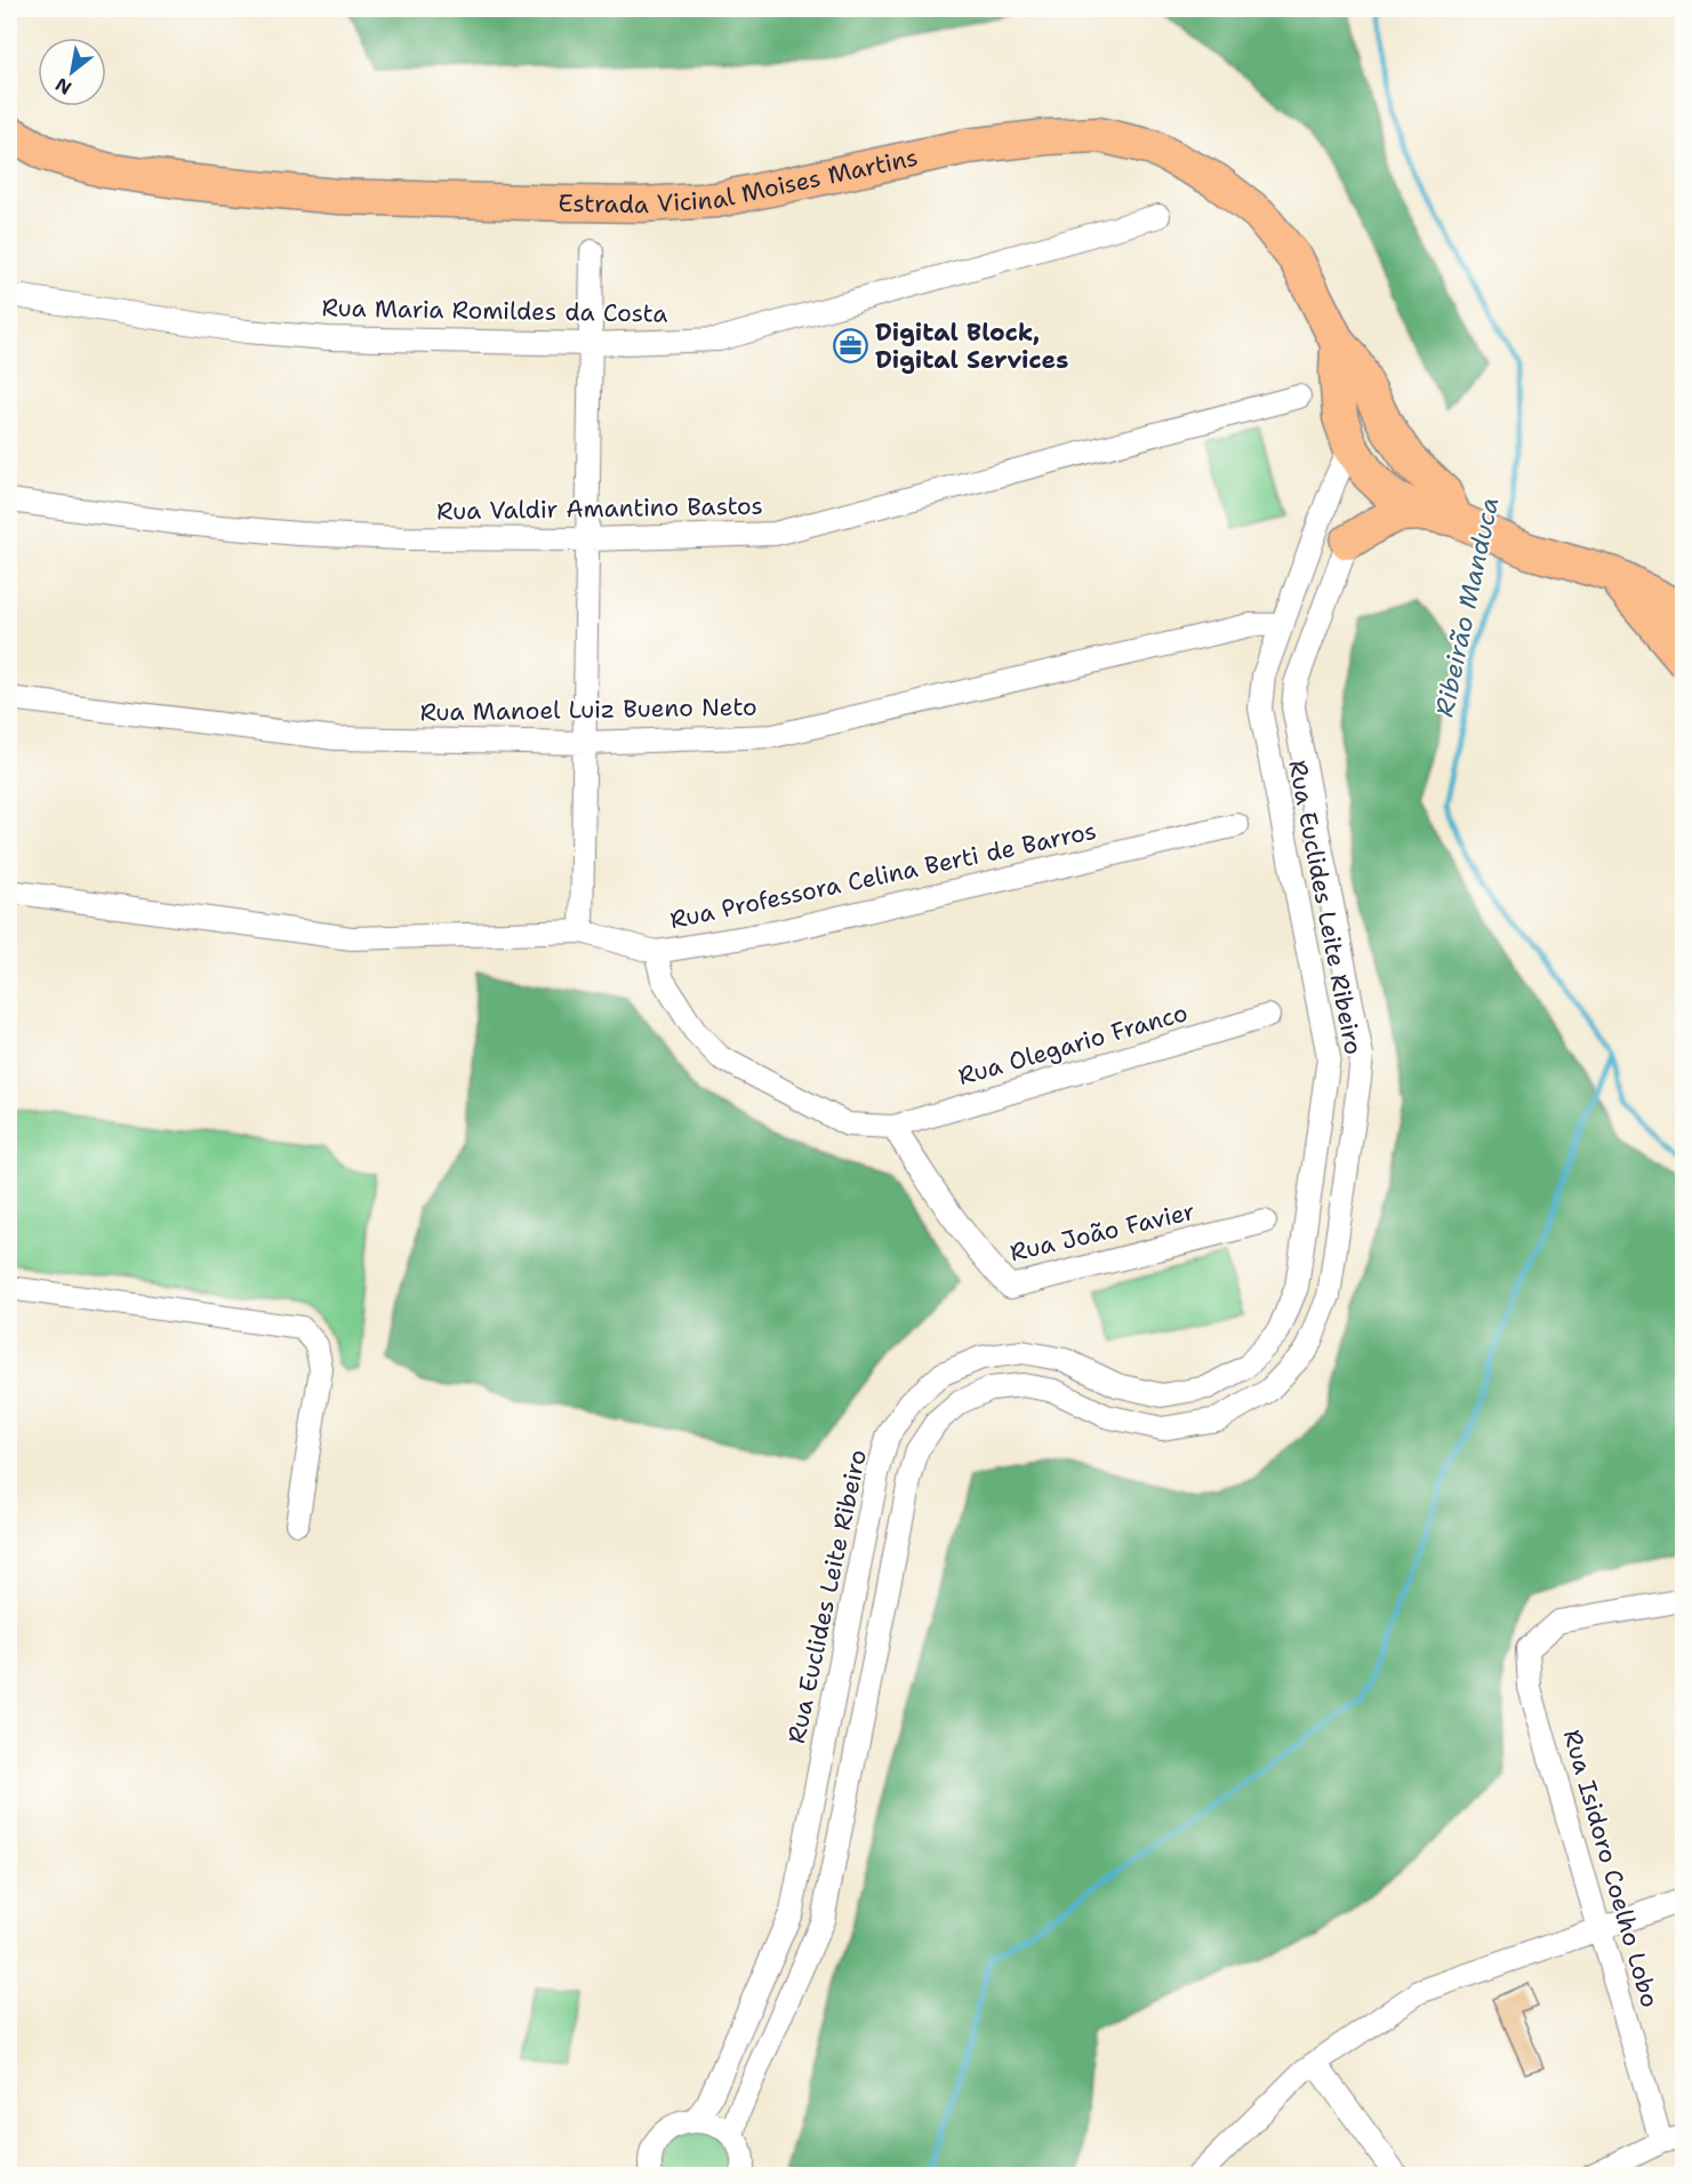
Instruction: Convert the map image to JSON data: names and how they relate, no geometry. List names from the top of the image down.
{
  "streets": {
    "main road": ["Estrada Vicinal Moises Martins"],
    "street": [
      "Rua Maria Romildes da Costa",
      "Rua Valdir Amantino Bastos",
      "Rua Manoel Luiz Bueno Neto",
      "Rua Professora Celina Berti de Barros",
      "Rua Euclides Leite Ribeiro",
      "Rua Olegario Franco",
      "Rua João Favier",
      "Rua Isidoro Coelho Lobo"
    ]
  },
  "crossings": [
    ["Estrada Vicinal Moises Martins", "Rua Euclides Leite Ribeiro"],
    ["Rua Manoel Luiz Bueno Neto", "Rua Euclides Leite Ribeiro"],
    ["Rua Olegario Franco", "Rua João Favier"]
  ],
  "water": ["Ribeirão Manduca"],
  "places": {
    "office": ["Digital Block, Digital Services"]
  },
  "north": "bottom left"
}
